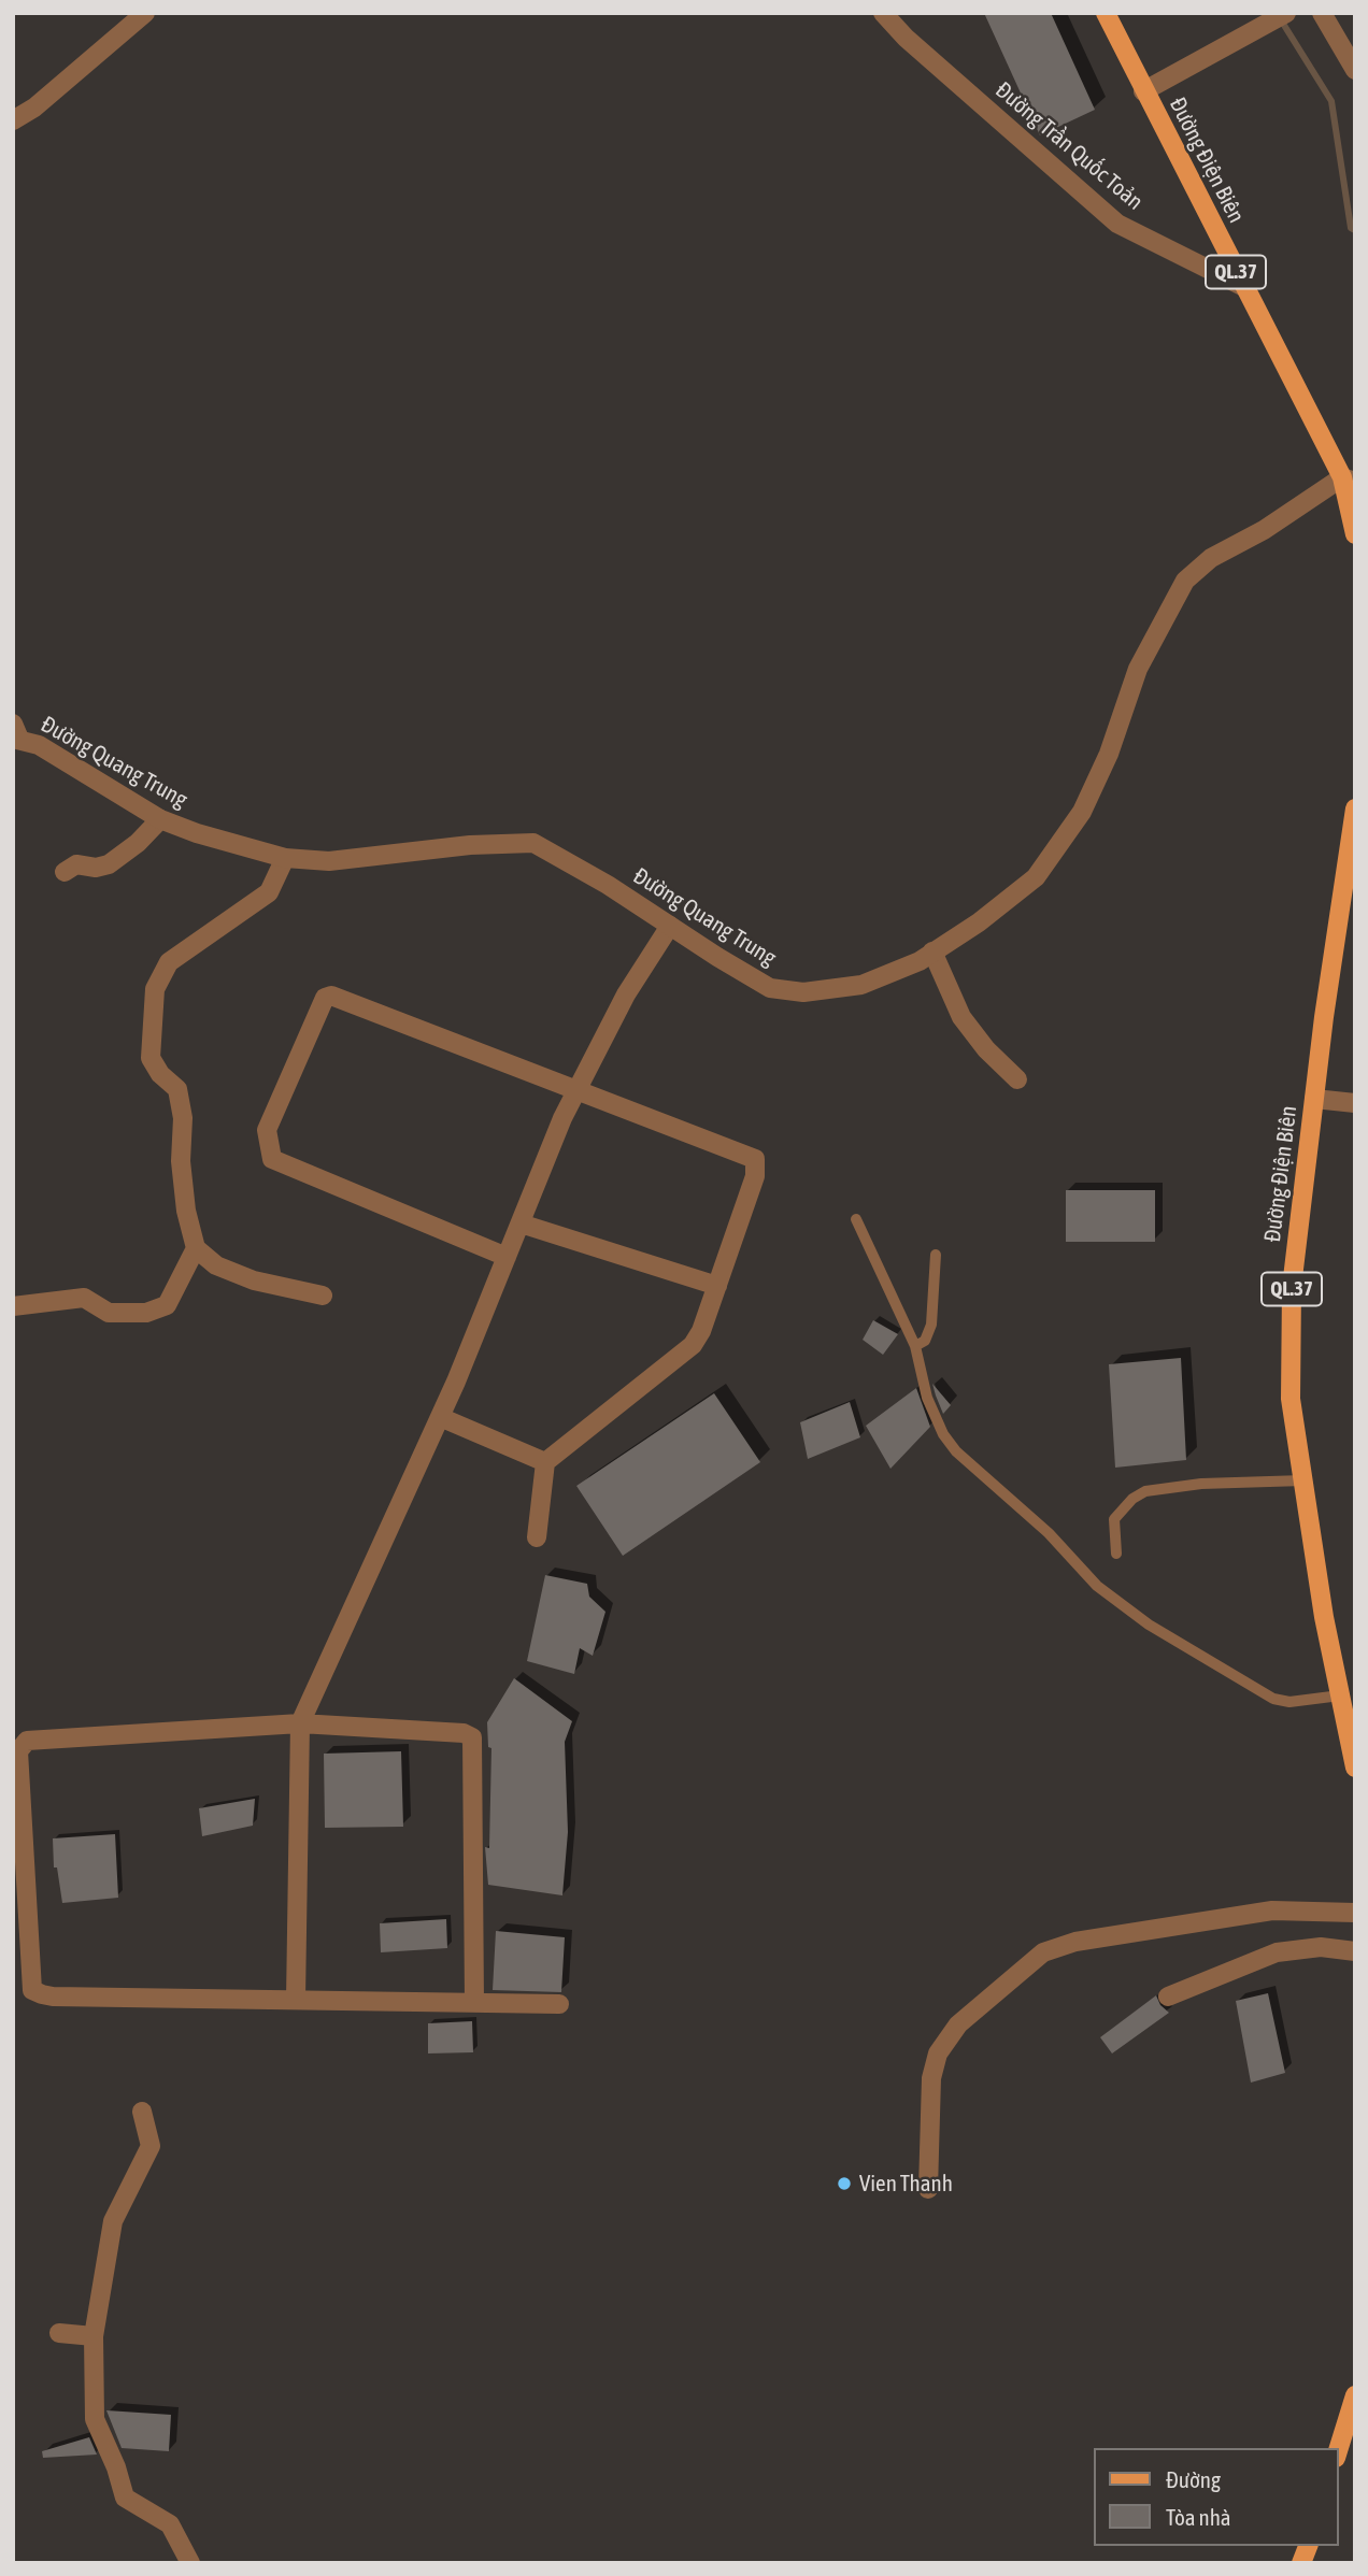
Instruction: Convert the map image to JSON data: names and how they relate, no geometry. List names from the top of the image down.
{
  "streets": {
    "main road": ["Đường Điện Biên", "QL.37"],
    "street": ["Đường Trần Quốc Toản", "Đường Quang Trung"]
  },
  "crossings": [
    ["Đường Trần Quốc Toản", "Đường Điện Biên"],
    ["Đường Điện Biên", "Đường Quang Trung"]
  ],
  "places": ["Vien Thanh"],
  "legend": ["Đường", "Tòa nhà"]
}
